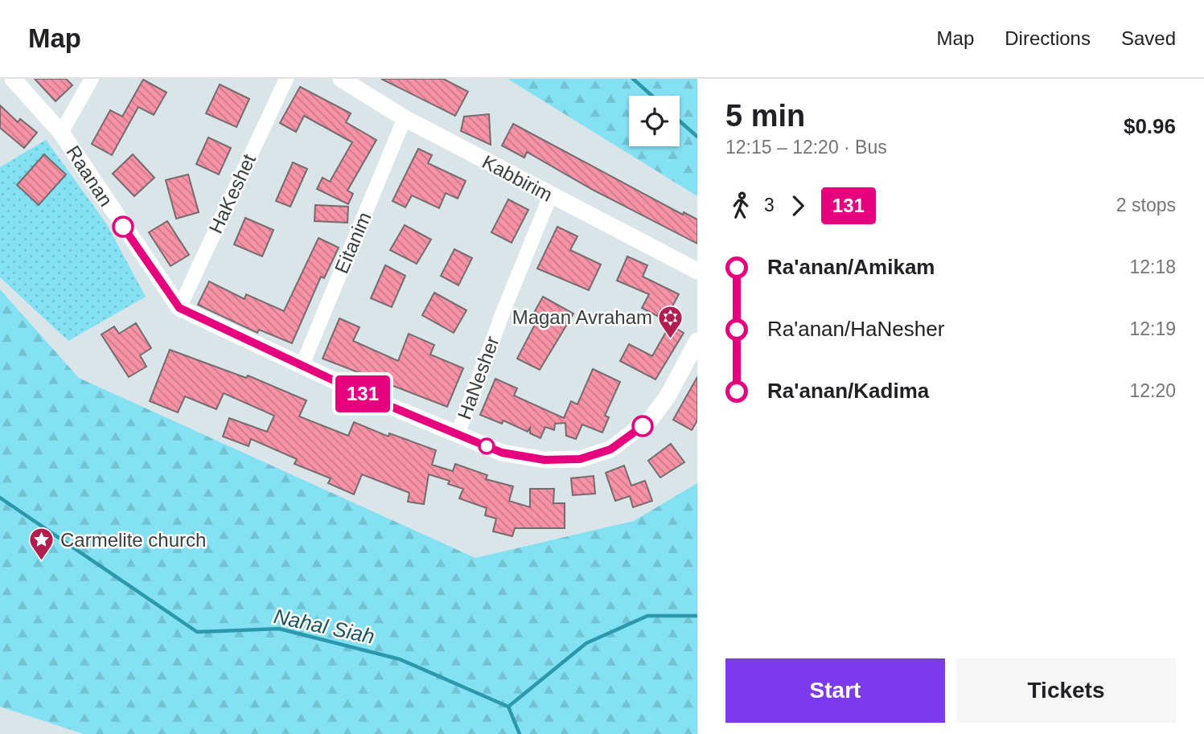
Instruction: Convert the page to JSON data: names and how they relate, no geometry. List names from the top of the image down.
{
  "streets": {
    "street": [
      "Raanan",
      "Kabbirim",
      "HaKeshet",
      "Eitanim",
      "HaNesher"
    ]
  },
  "crossings": [
    ["Raanan", "HaKeshet"],
    ["Kabbirim", "Eitanim"],
    ["Kabbirim", "HaNesher"]
  ],
  "water": ["Nahal Siah"],
  "places": {
    "synagogue": ["Magan Avraham"],
    "place": ["Carmelite church"]
  },
  "lines": ["bus line 131"],
  "page": {
    "header": "Map",
    "nav": ["Map", "Directions", "Saved"],
    "on_map": "131",
    "heading": ["5 min", "12:15 – 12:20 · Bus", "$0.96"],
    "legs": ["3", "131", "2 stops"],
    "list": [
      {
        "name": "Ra'anan/Amikam",
        "value": "12:18"
      },
      {
        "name": "Ra'anan/HaNesher",
        "value": "12:19"
      },
      {
        "name": "Ra'anan/Kadima",
        "value": "12:20"
      }
    ],
    "buttons": ["Start", "Tickets"]
  }
}
